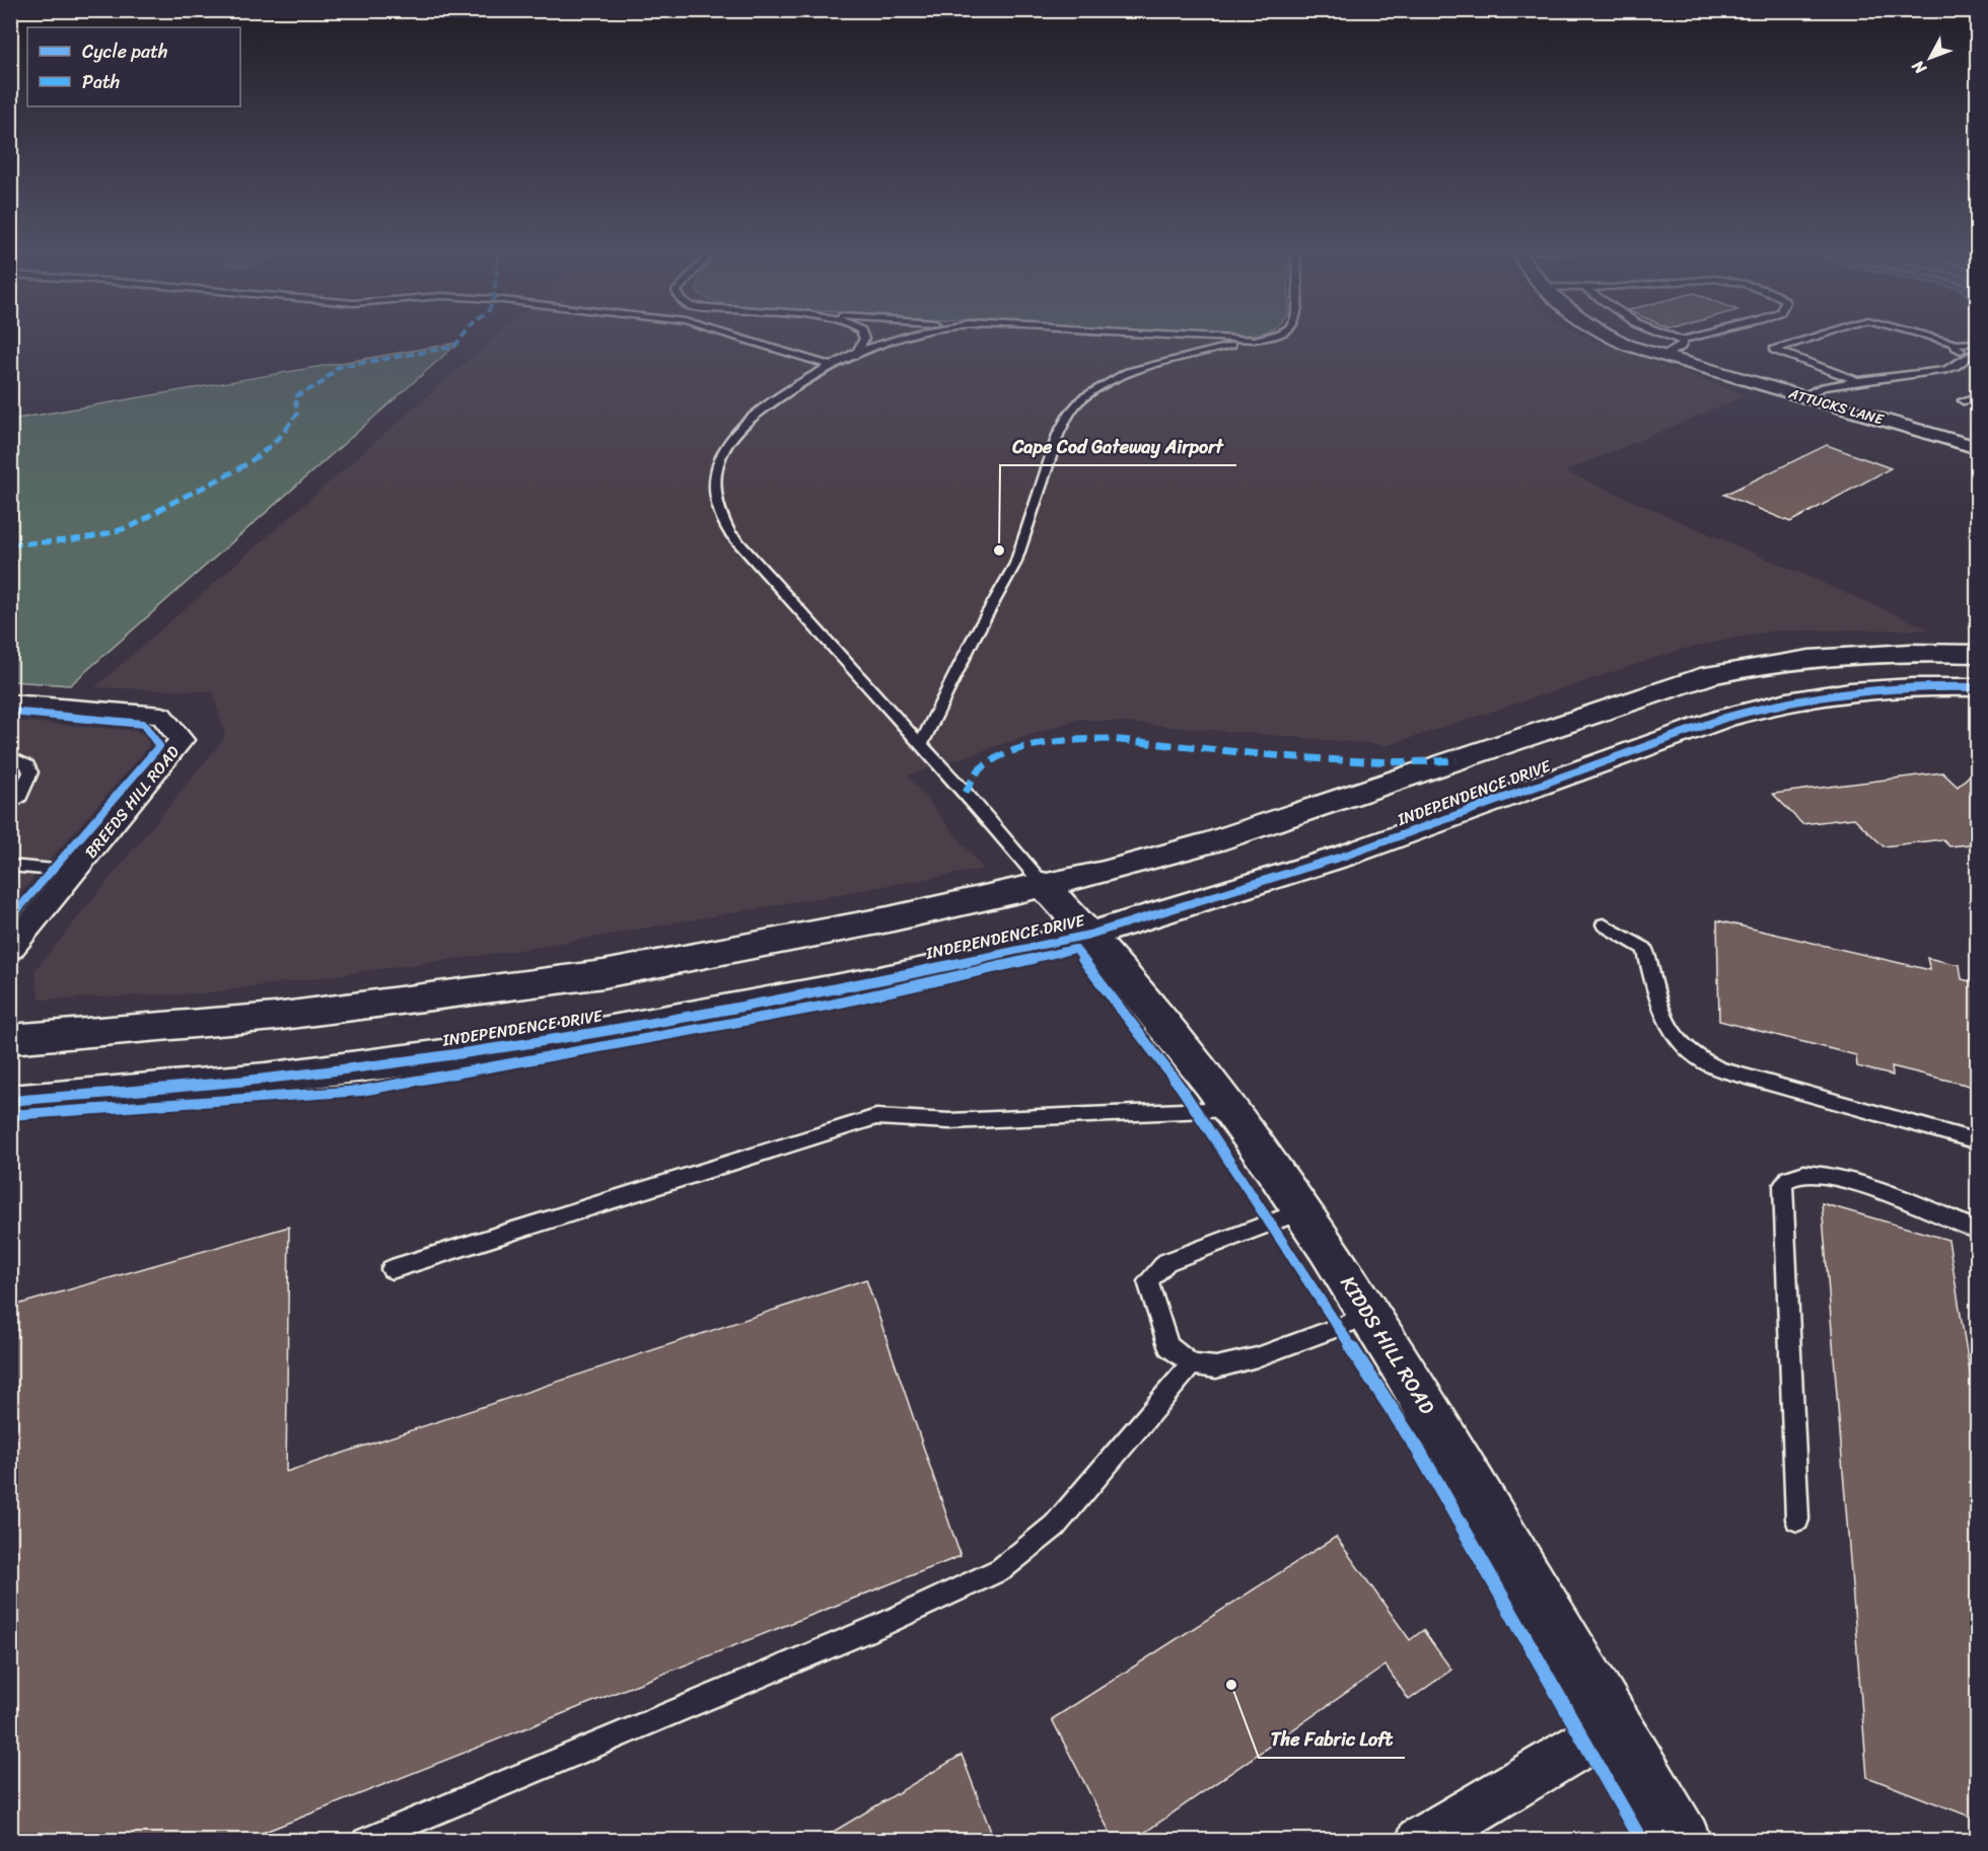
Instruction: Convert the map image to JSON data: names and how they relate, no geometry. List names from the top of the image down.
{
  "streets": {
    "street": [
      "ATTUCKS LANE",
      "INDEPENDENCE DRIVE",
      "BREEDS HILL ROAD",
      "KIDDS HILL ROAD"
    ]
  },
  "crossings": [
    ["INDEPENDENCE DRIVE", "KIDDS HILL ROAD"]
  ],
  "places": ["Cape Cod Gateway Airport", "The Fabric Loft"],
  "legend": ["Cycle path", "Path"],
  "north": "bottom left"
}
